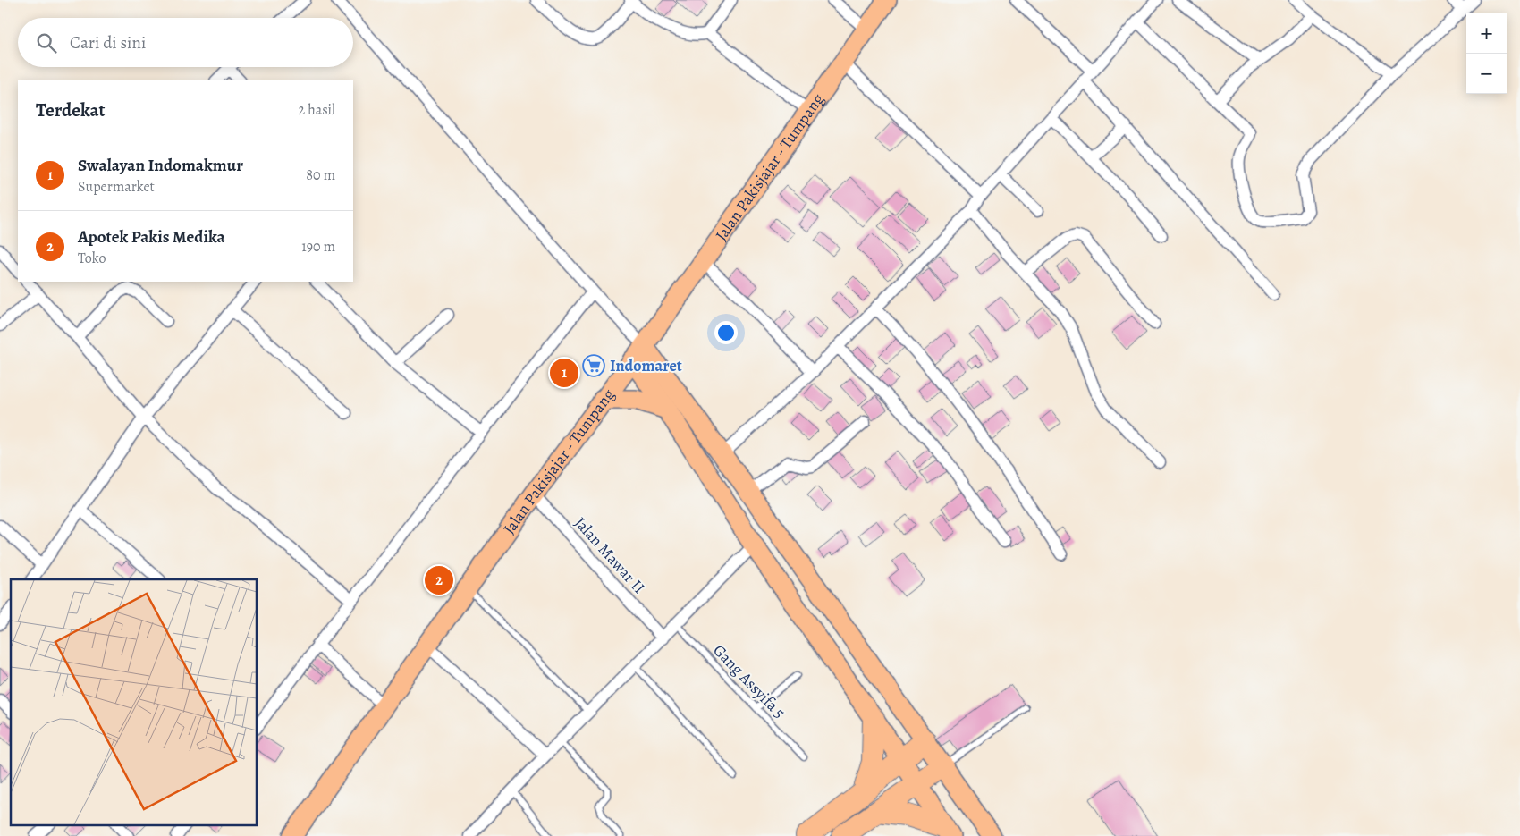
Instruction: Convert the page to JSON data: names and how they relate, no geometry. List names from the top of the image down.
{
  "streets": {
    "main road": ["Jalan Pakisjajar - Tumpang"],
    "street": ["Jalan Mawar II"],
    "lane": ["Gang Assyifa 5"]
  },
  "crossings": [
    ["Jalan Pakisjajar - Tumpang", "Jalan Mawar II"]
  ],
  "places": {
    "supermarket": ["Indomaret"]
  },
  "page": {
    "map_buttons": ["+", "−"],
    "search": "Cari di sini",
    "heading": ["Terdekat", "2 hasil"],
    "list": [
      {
        "mark": "1",
        "name": "Swalayan Indomakmur",
        "note": "Supermarket",
        "value": "80 m"
      },
      {
        "mark": "2",
        "name": "Apotek Pakis Medika",
        "note": "Toko",
        "value": "190 m"
      }
    ],
    "pins": ["1", "2"]
  }
}
